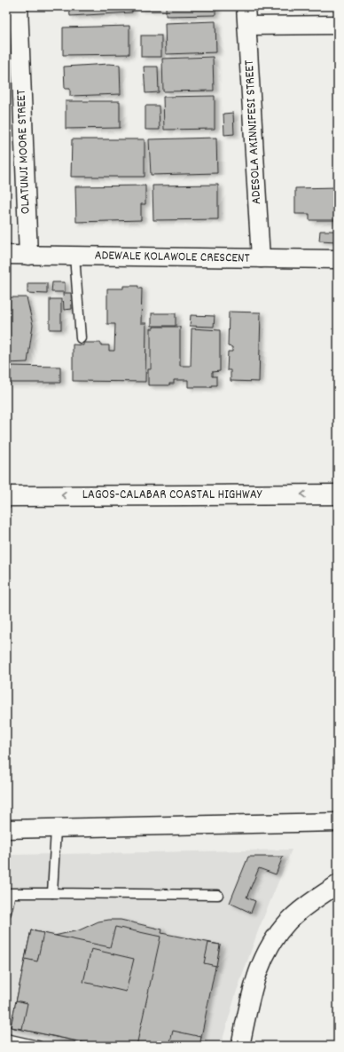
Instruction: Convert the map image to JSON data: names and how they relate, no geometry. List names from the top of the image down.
{
  "streets": {
    "highway": ["LAGOS-CALABAR COASTAL HIGHWAY"],
    "street": ["ADESOLA AKINNIFESI STREET", "OLATUNJI MOORE STREET", "ADEWALE KOLAWOLE CRESCENT"]
  },
  "crossings": [
    ["ADESOLA AKINNIFESI STREET", "ADEWALE KOLAWOLE CRESCENT"],
    ["OLATUNJI MOORE STREET", "ADEWALE KOLAWOLE CRESCENT"]
  ],
  "one_way": ["LAGOS-CALABAR COASTAL HIGHWAY"]
}
